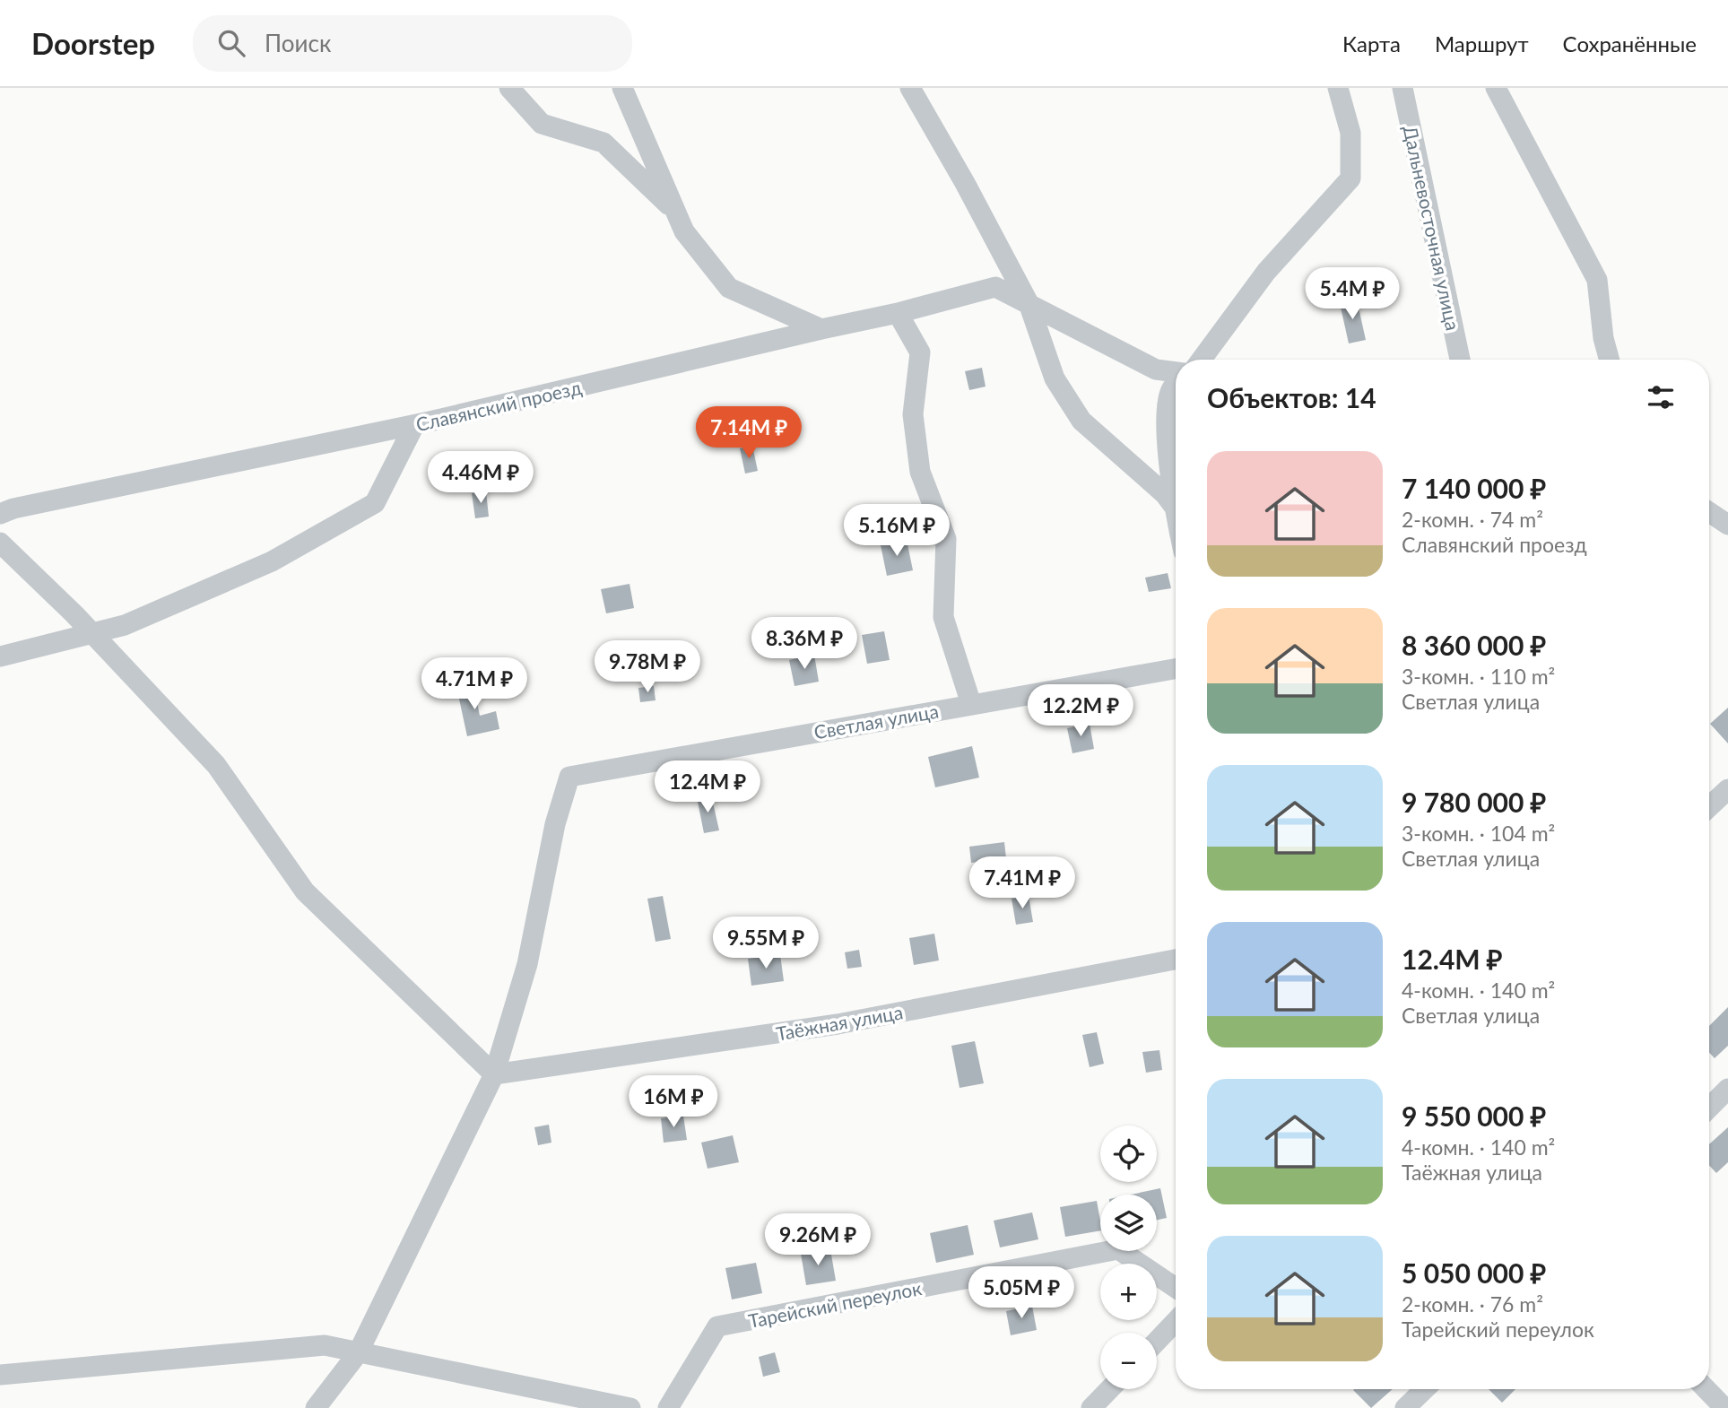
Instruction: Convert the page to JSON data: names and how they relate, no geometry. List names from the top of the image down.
{
  "streets": {
    "street": [
      "Дальневосточная улица",
      "Славянский проезд",
      "Светлая улица",
      "Таёжная улица",
      "Тарейский переулок"
    ]
  },
  "crossings": [
    ["Светлая улица", "Таёжная улица"]
  ],
  "page": {
    "header": "Doorstep",
    "search": "Поиск",
    "nav": ["Карта", "Маршрут", "Сохранённые"],
    "price": [
      "5.4M ₽",
      "7.14M ₽",
      "4.46M ₽",
      "5.16M ₽",
      "8.36M ₽",
      "9.78M ₽",
      "4.71M ₽",
      "12.2M ₽",
      "12.4M ₽",
      "7.41M ₽",
      "9.55M ₽",
      "16M ₽",
      "9.26M ₽",
      "5.05M ₽"
    ],
    "heading": "Объектов: 14",
    "list": [
      {
        "name": "7 140 000 ₽",
        "note": "2-комн. · 74 m² · Славянский проезд"
      },
      {
        "name": "8 360 000 ₽",
        "note": "3-комн. · 110 m² · Светлая улица"
      },
      {
        "name": "9 780 000 ₽",
        "note": "3-комн. · 104 m² · Светлая улица"
      },
      {
        "name": "12.4M ₽",
        "note": "4-комн. · 140 m² · Светлая улица"
      },
      {
        "name": "9 550 000 ₽",
        "note": "4-комн. · 140 m² · Таёжная улица"
      },
      {
        "name": "5 050 000 ₽",
        "note": "2-комн. · 76 m² · Тарейский переулок"
      }
    ],
    "map_buttons": ["+", "−"]
  }
}
